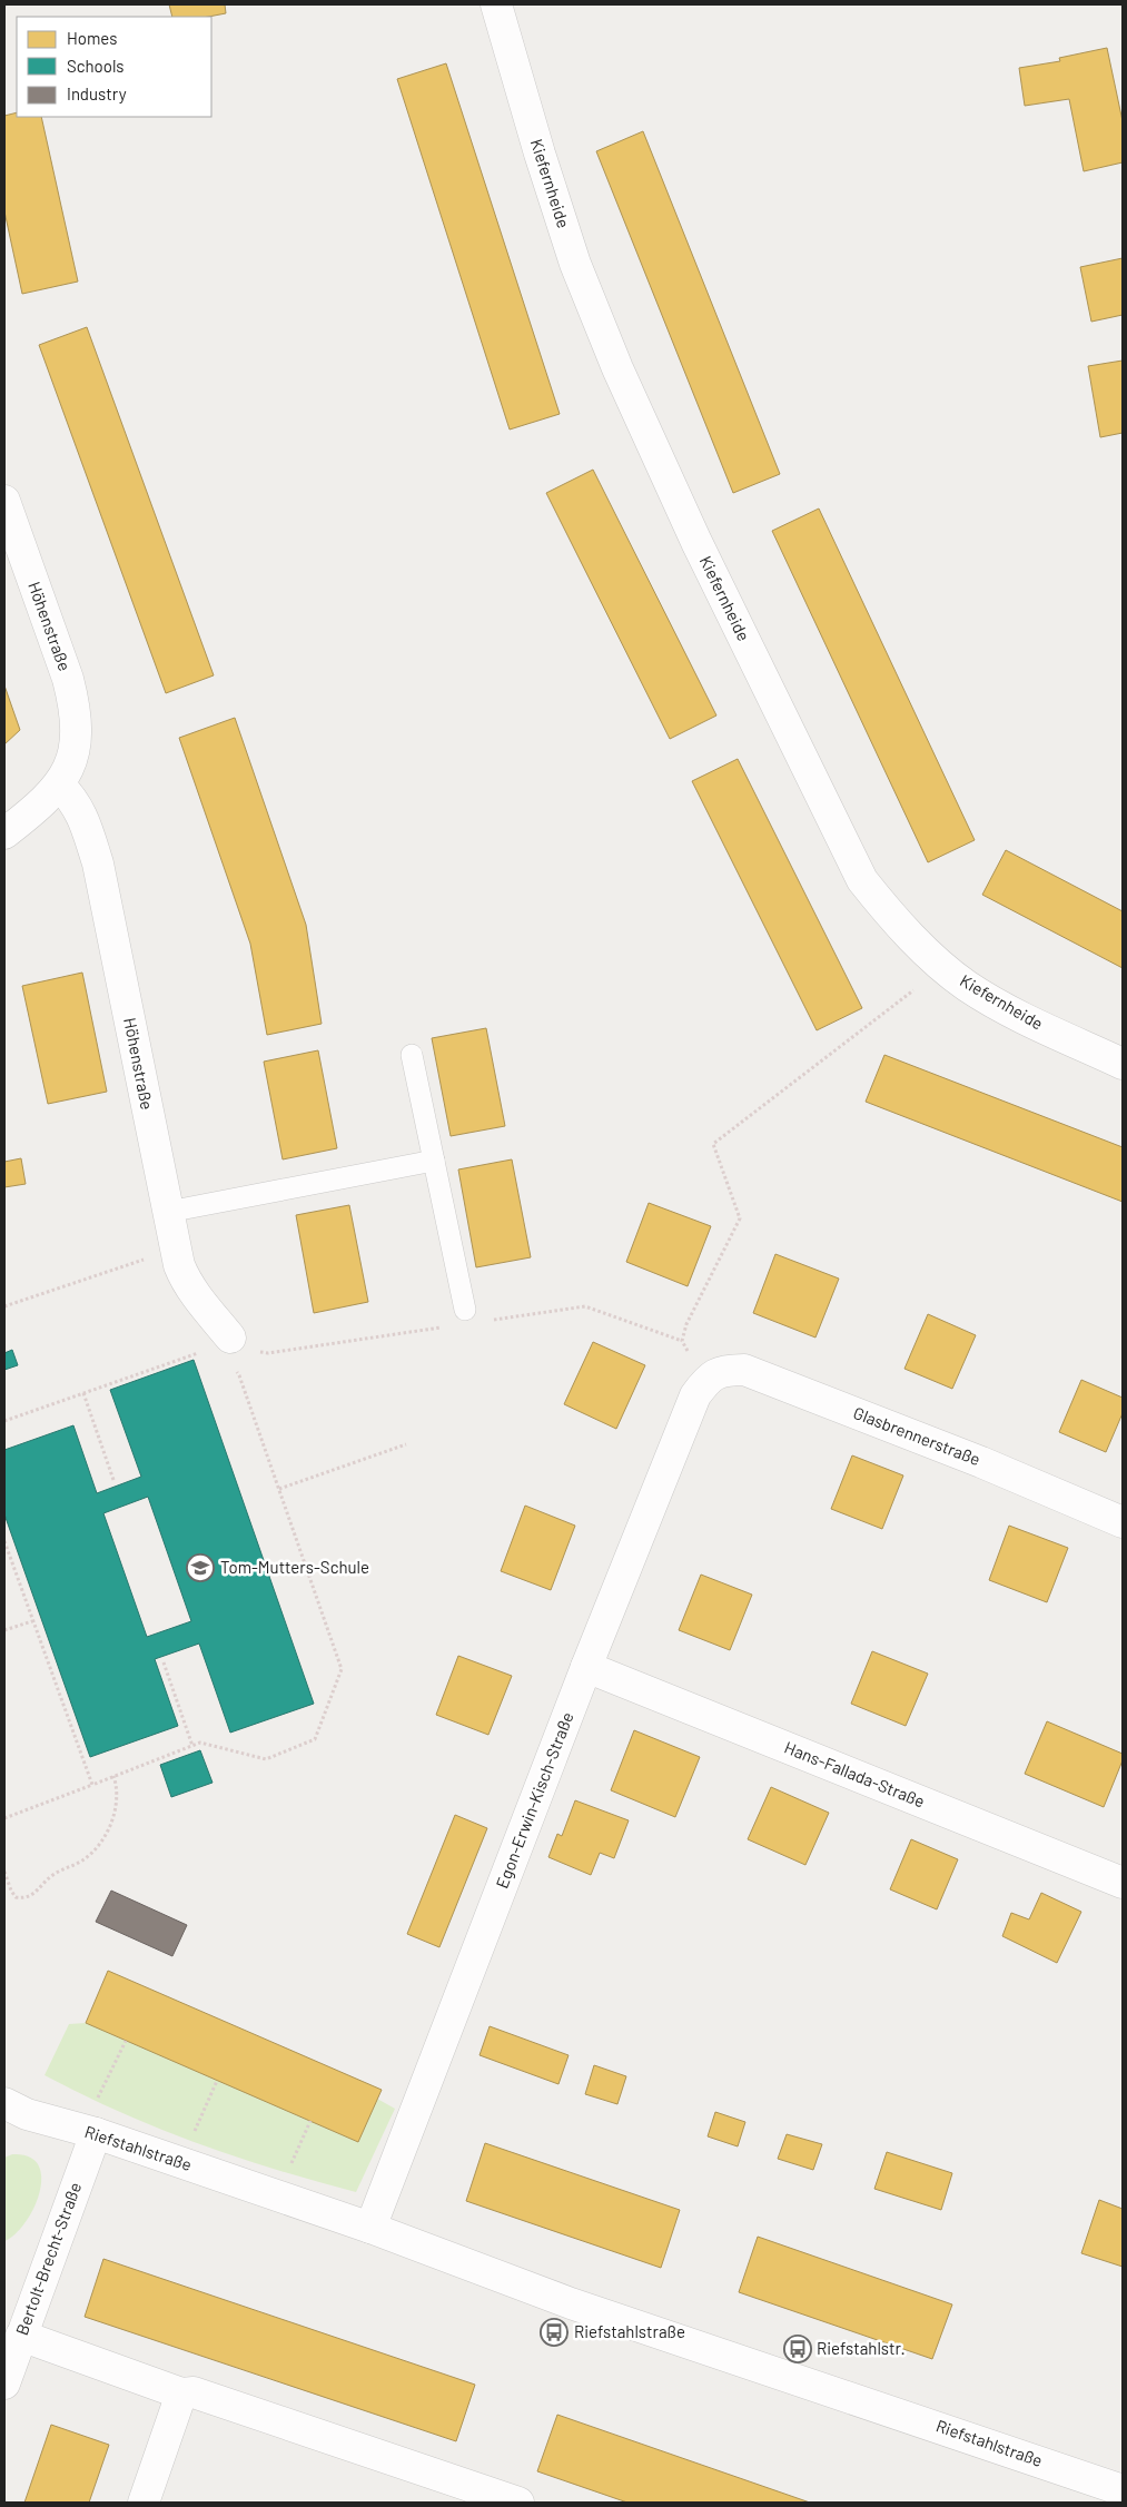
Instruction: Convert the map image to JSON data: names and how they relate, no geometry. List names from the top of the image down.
{
  "streets": {
    "street": [
      "Kiefernheide",
      "Höhenstraße",
      "Glasbrennerstraße",
      "Hans-Fallada-Straße",
      "Egon-Erwin-Kisch-Straße",
      "Riefstahlstraße",
      "Bertolt-Brecht-Straße"
    ]
  },
  "crossings": [
    ["Glasbrennerstraße", "Egon-Erwin-Kisch-Straße"],
    ["Hans-Fallada-Straße", "Egon-Erwin-Kisch-Straße"],
    ["Egon-Erwin-Kisch-Straße", "Riefstahlstraße"],
    ["Riefstahlstraße", "Bertolt-Brecht-Straße"]
  ],
  "places": {
    "school or university": ["Tom-Mutters-Schule"],
    "bus stop": ["Riefstahlstraße", "Riefstahlstr."]
  },
  "legend": ["Homes", "Schools", "Industry"]
}
